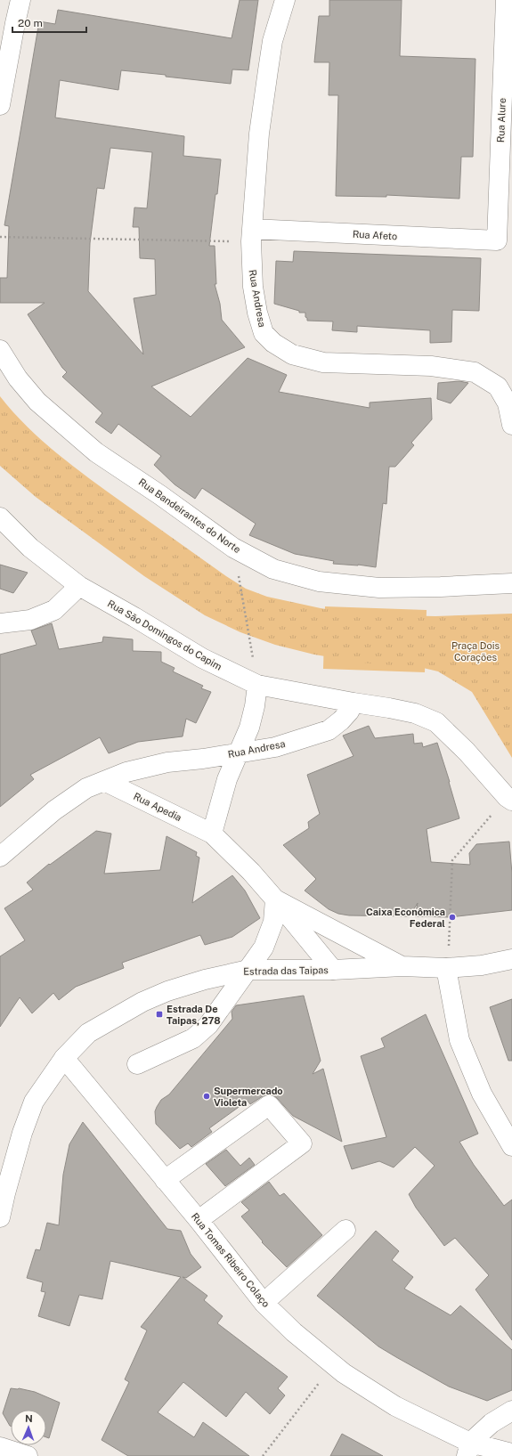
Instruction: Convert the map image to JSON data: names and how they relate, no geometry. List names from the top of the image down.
{
  "streets": {
    "street": [
      "Rua Alure",
      "Rua Afeto",
      "Rua Andresa",
      "Rua Bandeirantes do Norte",
      "Rua São Domingos do Capim",
      "Rua Apedia",
      "Estrada das Taipas",
      "Rua Tomas Ribeiro Colaço"
    ]
  },
  "crossings": [
    ["Rua Alure", "Rua Afeto"],
    ["Rua Afeto", "Rua Andresa"],
    ["Rua Andresa", "Rua São Domingos do Capim"],
    ["Rua Andresa", "Rua Apedia"],
    ["Rua Apedia", "Estrada das Taipas"],
    ["Estrada das Taipas", "Rua Tomas Ribeiro Colaço"]
  ],
  "parks": ["Praça Dois Corações"],
  "places": {
    "other": ["Caixa Econômica Federal", "Supermercado Violeta"],
    "transit": ["Estrada De Taipas, 278"]
  },
  "scale_bar": "20 m",
  "north": "top"
}
